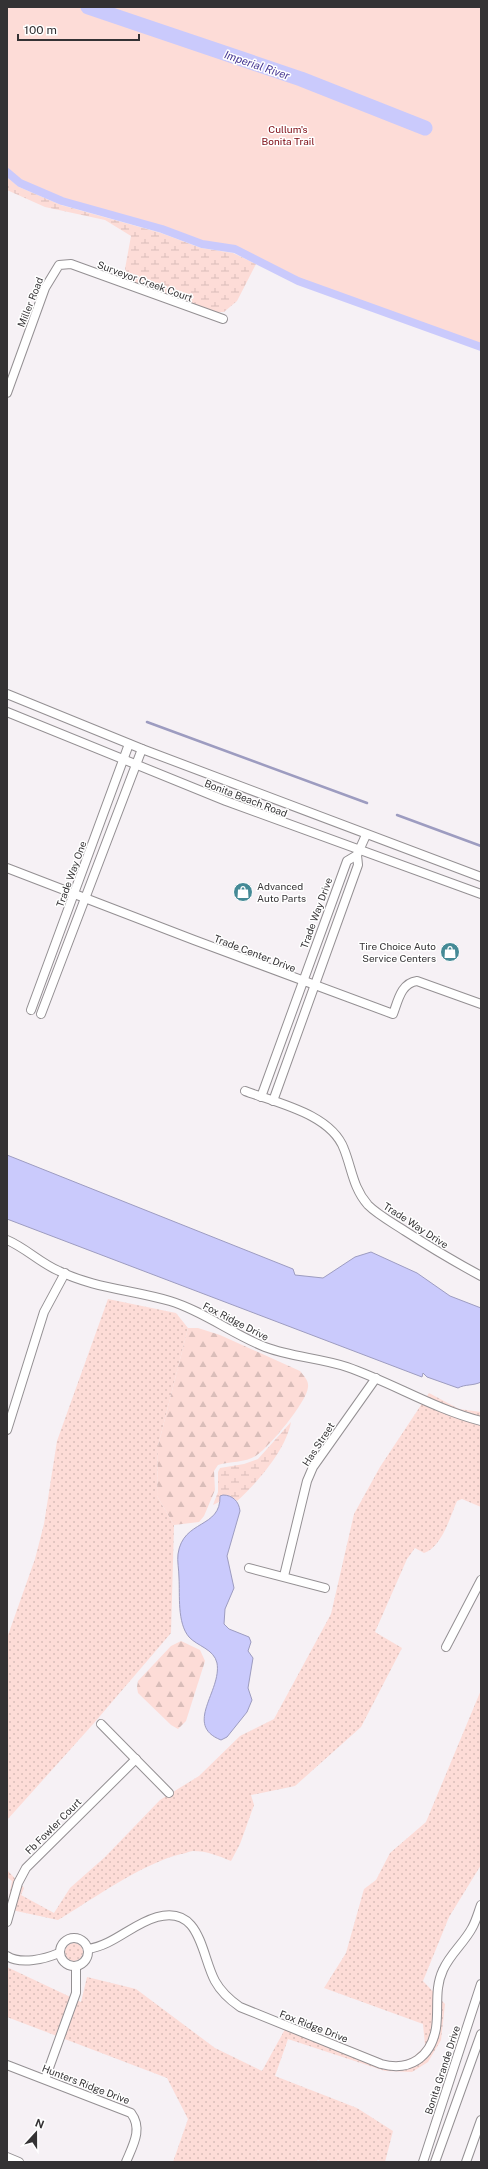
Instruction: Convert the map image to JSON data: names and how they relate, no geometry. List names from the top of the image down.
{
  "streets": {
    "street": [
      "Surveyor Creek Court",
      "Miller Road",
      "Bonita Beach Road",
      "Trade Way One",
      "Trade Way Drive",
      "Trade Center Drive",
      "Fox Ridge Drive",
      "Has Street",
      "Fb Fowler Court",
      "Bonita Grande Drive",
      "Hunters Ridge Drive"
    ]
  },
  "crossings": [
    ["Surveyor Creek Court", "Miller Road"],
    ["Bonita Beach Road", "Trade Way One"],
    ["Bonita Beach Road", "Trade Way Drive"],
    ["Trade Way One", "Trade Center Drive"],
    ["Trade Way Drive", "Trade Center Drive"],
    ["Fox Ridge Drive", "Has Street"]
  ],
  "water": ["Imperial River"],
  "parks": ["Cullum's Bonita Trail"],
  "places": {
    "shop": ["Advanced Auto Parts", "Tire Choice Auto Service Centers"]
  },
  "scale_bar": "100 m",
  "north": "top"
}
